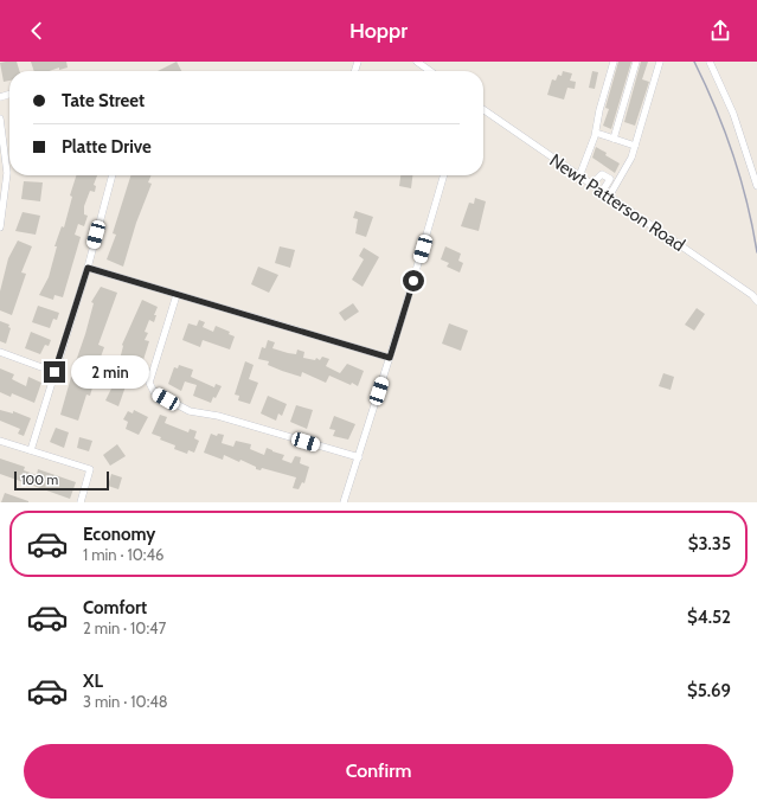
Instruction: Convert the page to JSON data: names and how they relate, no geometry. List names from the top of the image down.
{
  "streets": {
    "street": ["Newt Patterson Road"]
  },
  "scale_bar": "100 m",
  "page": {
    "header": "Hoppr",
    "banner": ["Tate Street", "Platte Drive"],
    "bubble": "2 min",
    "scale": "100 m",
    "list": [
      {
        "name": "Economy",
        "note": "1 min · 10:46",
        "value": "$3.35"
      },
      {
        "name": "Comfort",
        "note": "2 min · 10:47",
        "value": "$4.52"
      },
      {
        "name": "XL",
        "note": "3 min · 10:48",
        "value": "$5.69"
      }
    ],
    "buttons": "Confirm"
  }
}
